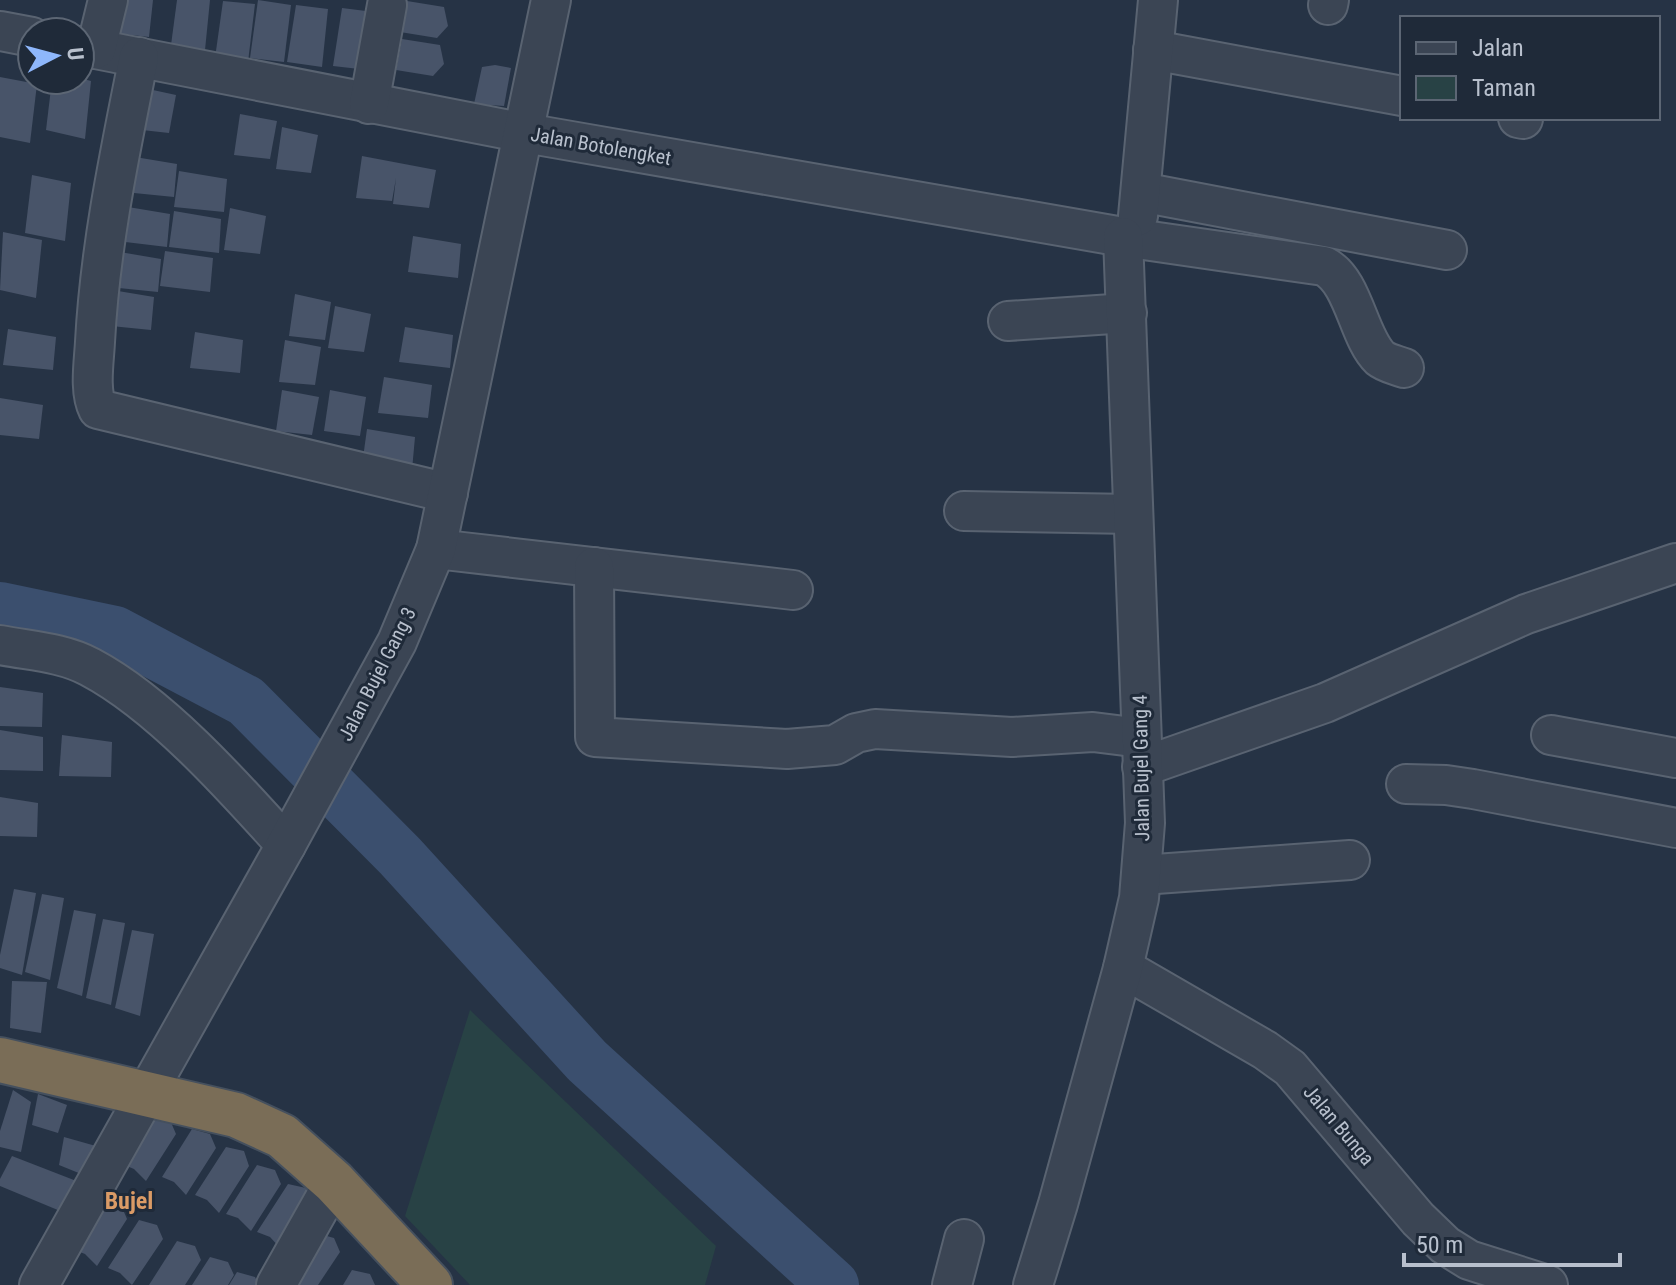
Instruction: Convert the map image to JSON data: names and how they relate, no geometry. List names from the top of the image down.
{
  "streets": {
    "street": [
      "Jalan Botolengket",
      "Jalan Bujel Gang 3",
      "Jalan Bujel Gang 4",
      "Jalan Bunga"
    ]
  },
  "crossings": [
    ["Jalan Botolengket", "Jalan Bujel Gang 3"],
    ["Jalan Botolengket", "Jalan Bujel Gang 4"],
    ["Jalan Bujel Gang 4", "Jalan Bunga"]
  ],
  "districts": ["Bujel"],
  "legend": ["Jalan", "Taman"],
  "scale_bar": "50 m",
  "north": "right"
}
